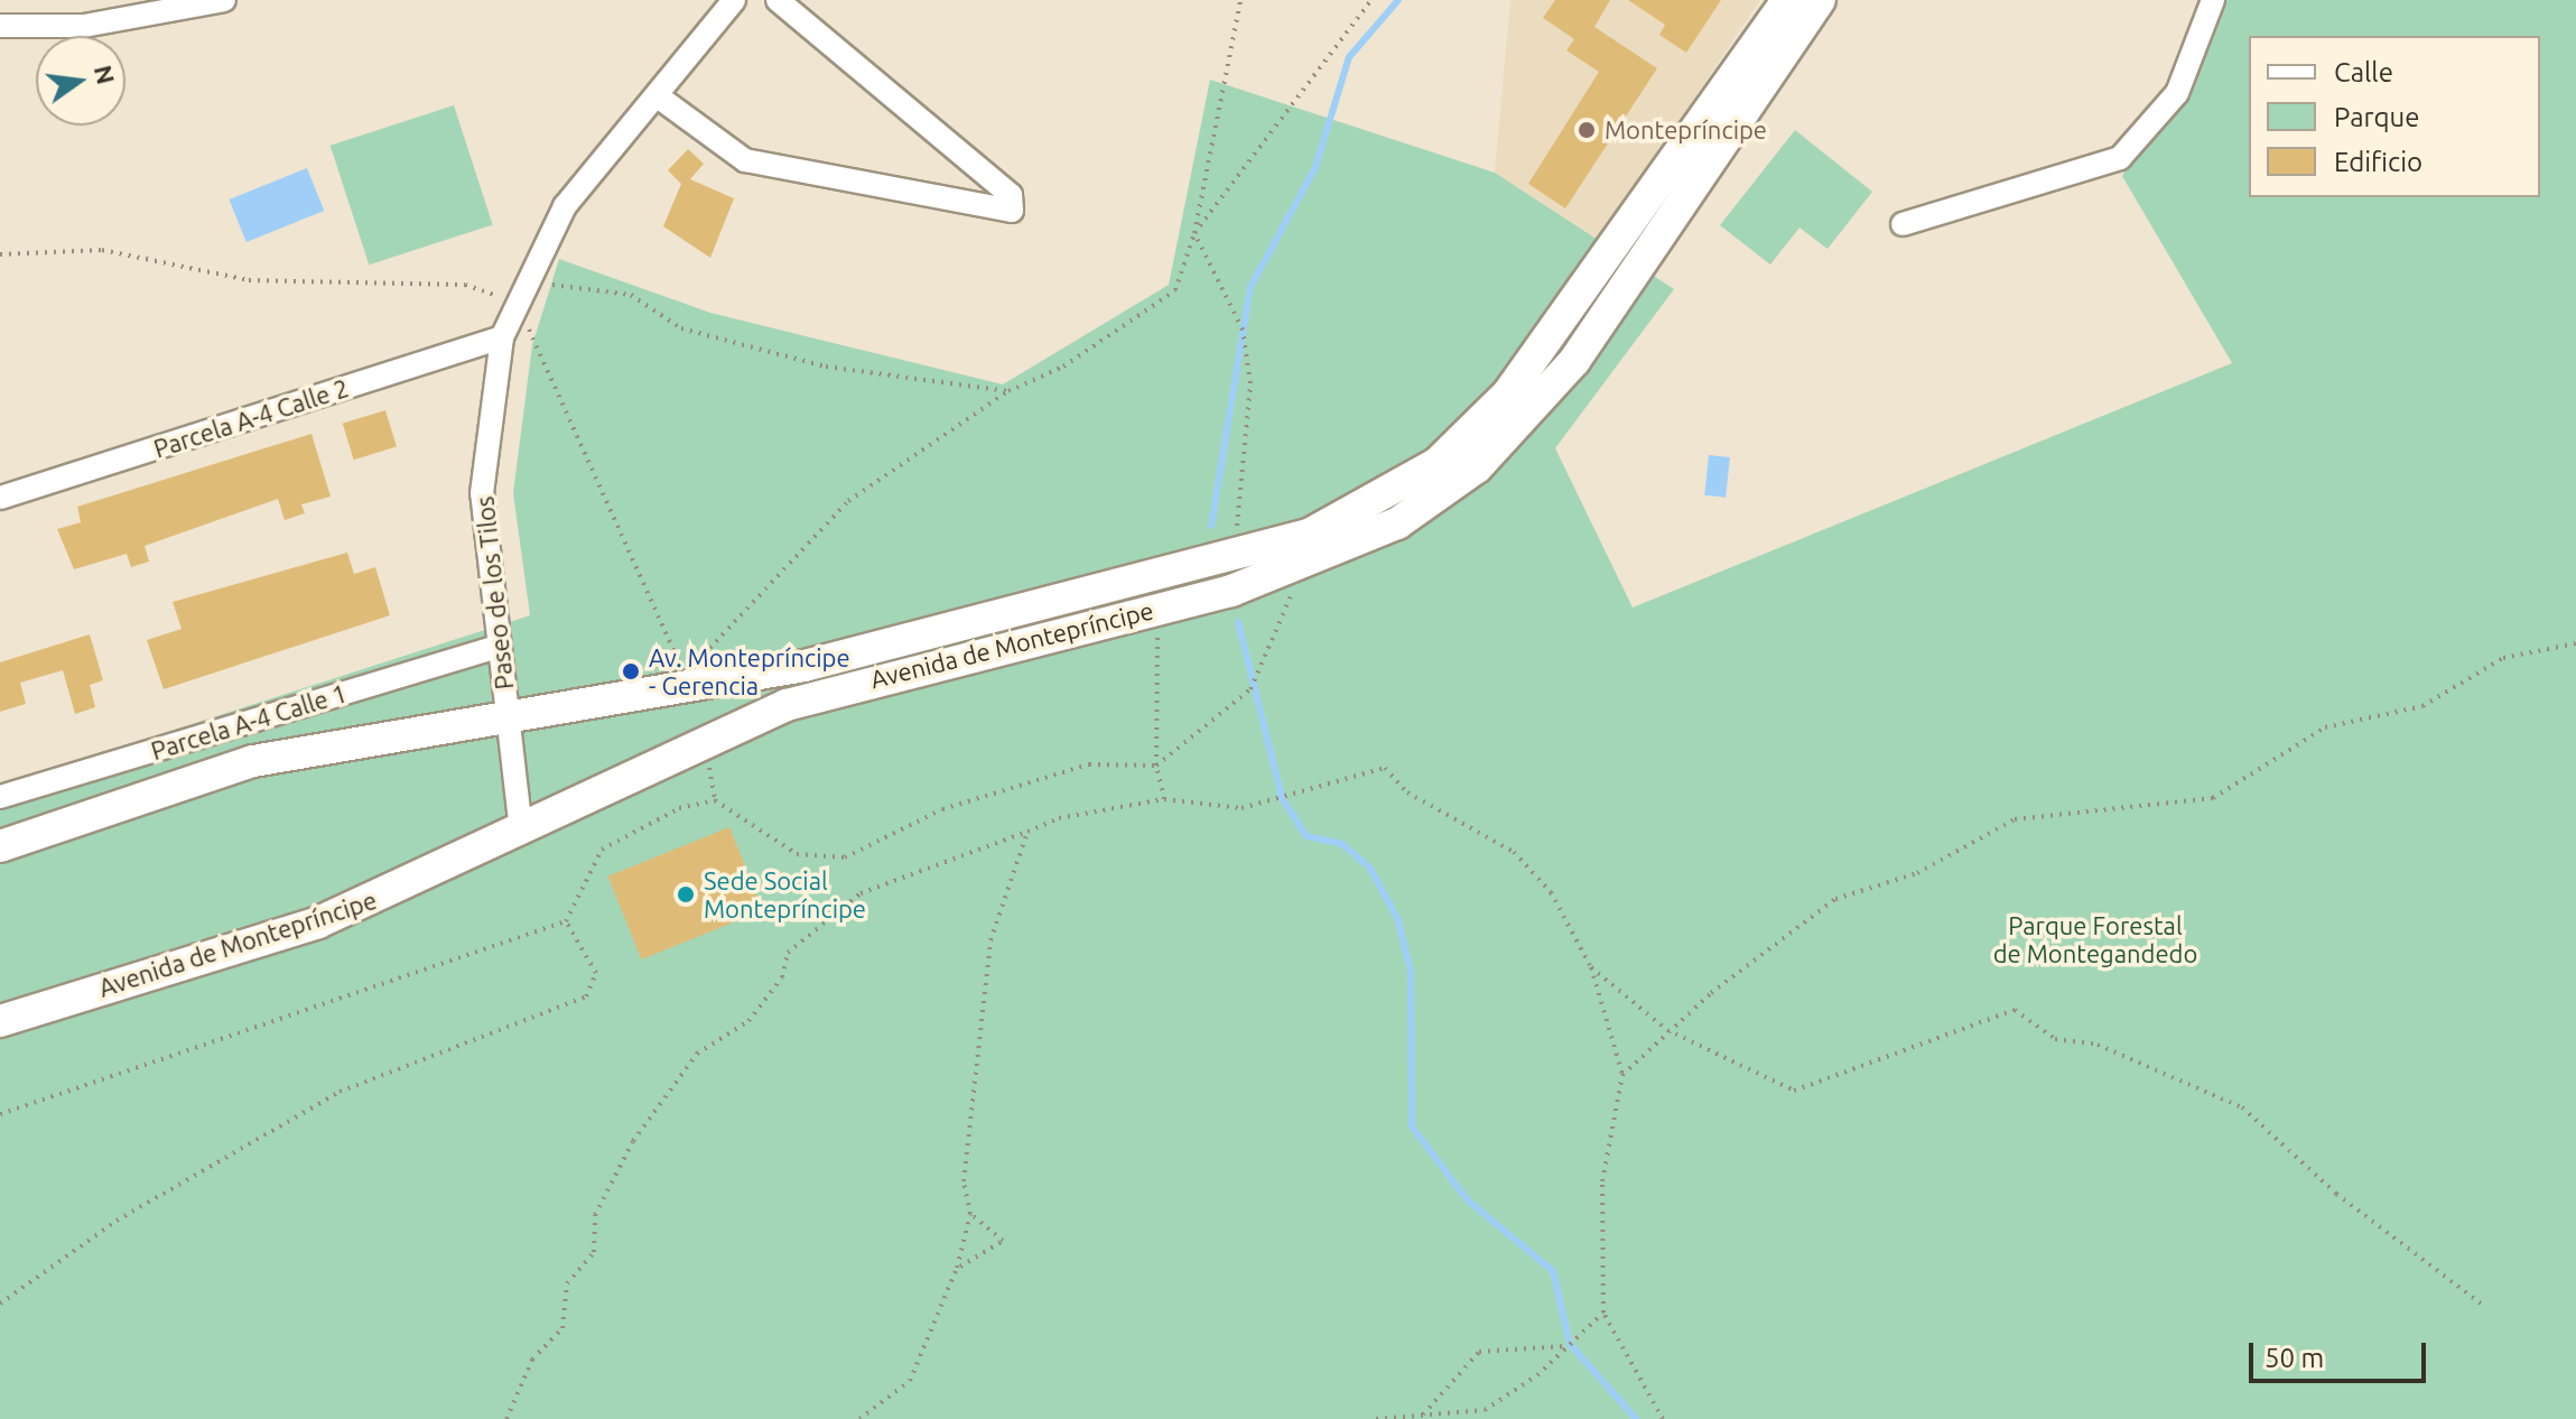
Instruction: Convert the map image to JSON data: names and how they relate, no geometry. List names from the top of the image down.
{
  "streets": {
    "street": [
      "Parcela A-4 Calle 2",
      "Paseo de los Tilos",
      "Avenida de Montepríncipe",
      "Parcela A-4 Calle 1"
    ]
  },
  "crossings": [
    ["Parcela A-4 Calle 2", "Paseo de los Tilos"],
    ["Paseo de los Tilos", "Avenida de Montepríncipe"],
    ["Paseo de los Tilos", "Parcela A-4 Calle 1"]
  ],
  "parks": ["Parque Forestal de Montegandedo"],
  "places": ["Montepríncipe", "Av. Montepríncipe - Gerencia", "Sede Social Montepríncipe"],
  "legend": ["Calle", "Parque", "Edificio"],
  "scale_bar": "50 m",
  "north": "right"
}
